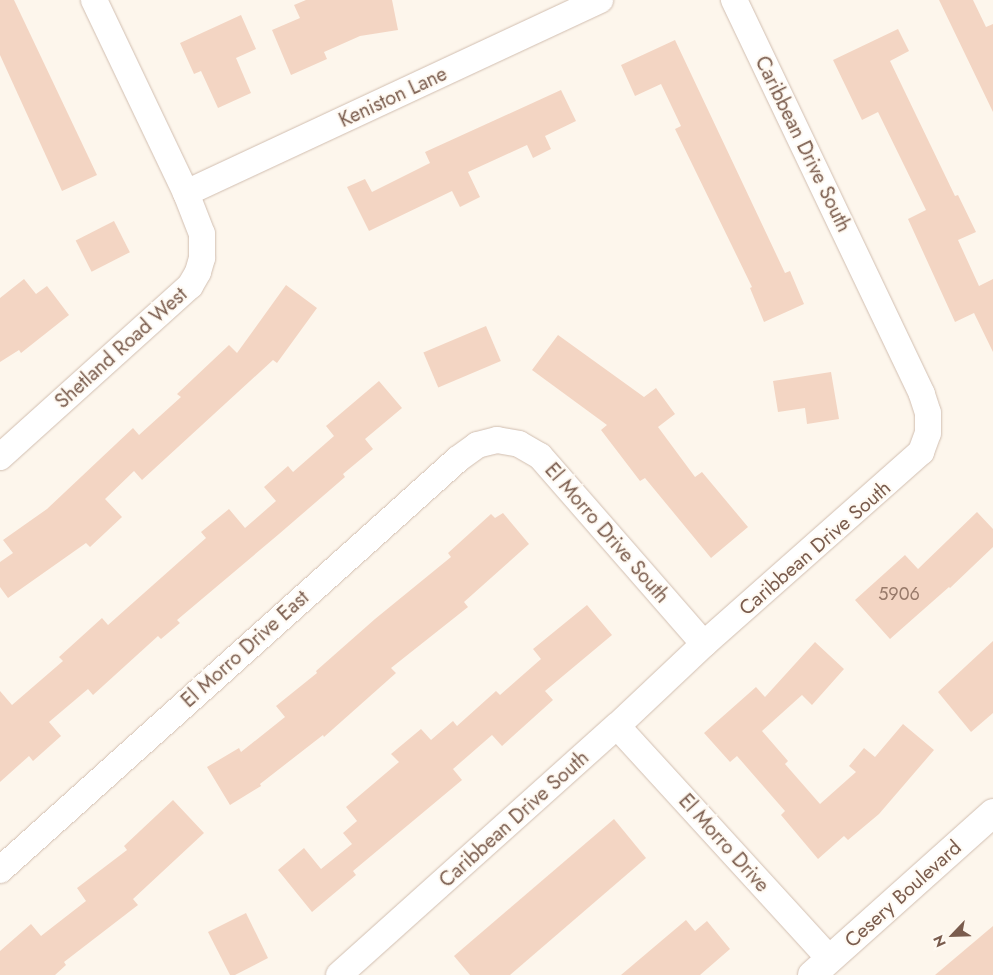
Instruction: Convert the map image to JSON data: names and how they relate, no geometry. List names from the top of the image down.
{
  "streets": {
    "main road": ["Cesery Boulevard"],
    "street": [
      "Keniston Lane",
      "Caribbean Drive South",
      "Shetland Road West",
      "El Morro Drive South",
      "El Morro Drive East",
      "El Morro Drive"
    ]
  },
  "crossings": [
    ["Keniston Lane", "Shetland Road West"],
    ["Caribbean Drive South", "El Morro Drive South"],
    ["Caribbean Drive South", "El Morro Drive"],
    ["El Morro Drive South", "El Morro Drive East"],
    ["El Morro Drive", "Cesery Boulevard"]
  ],
  "house_numbers": ["5906"],
  "north": "bottom left"
}
